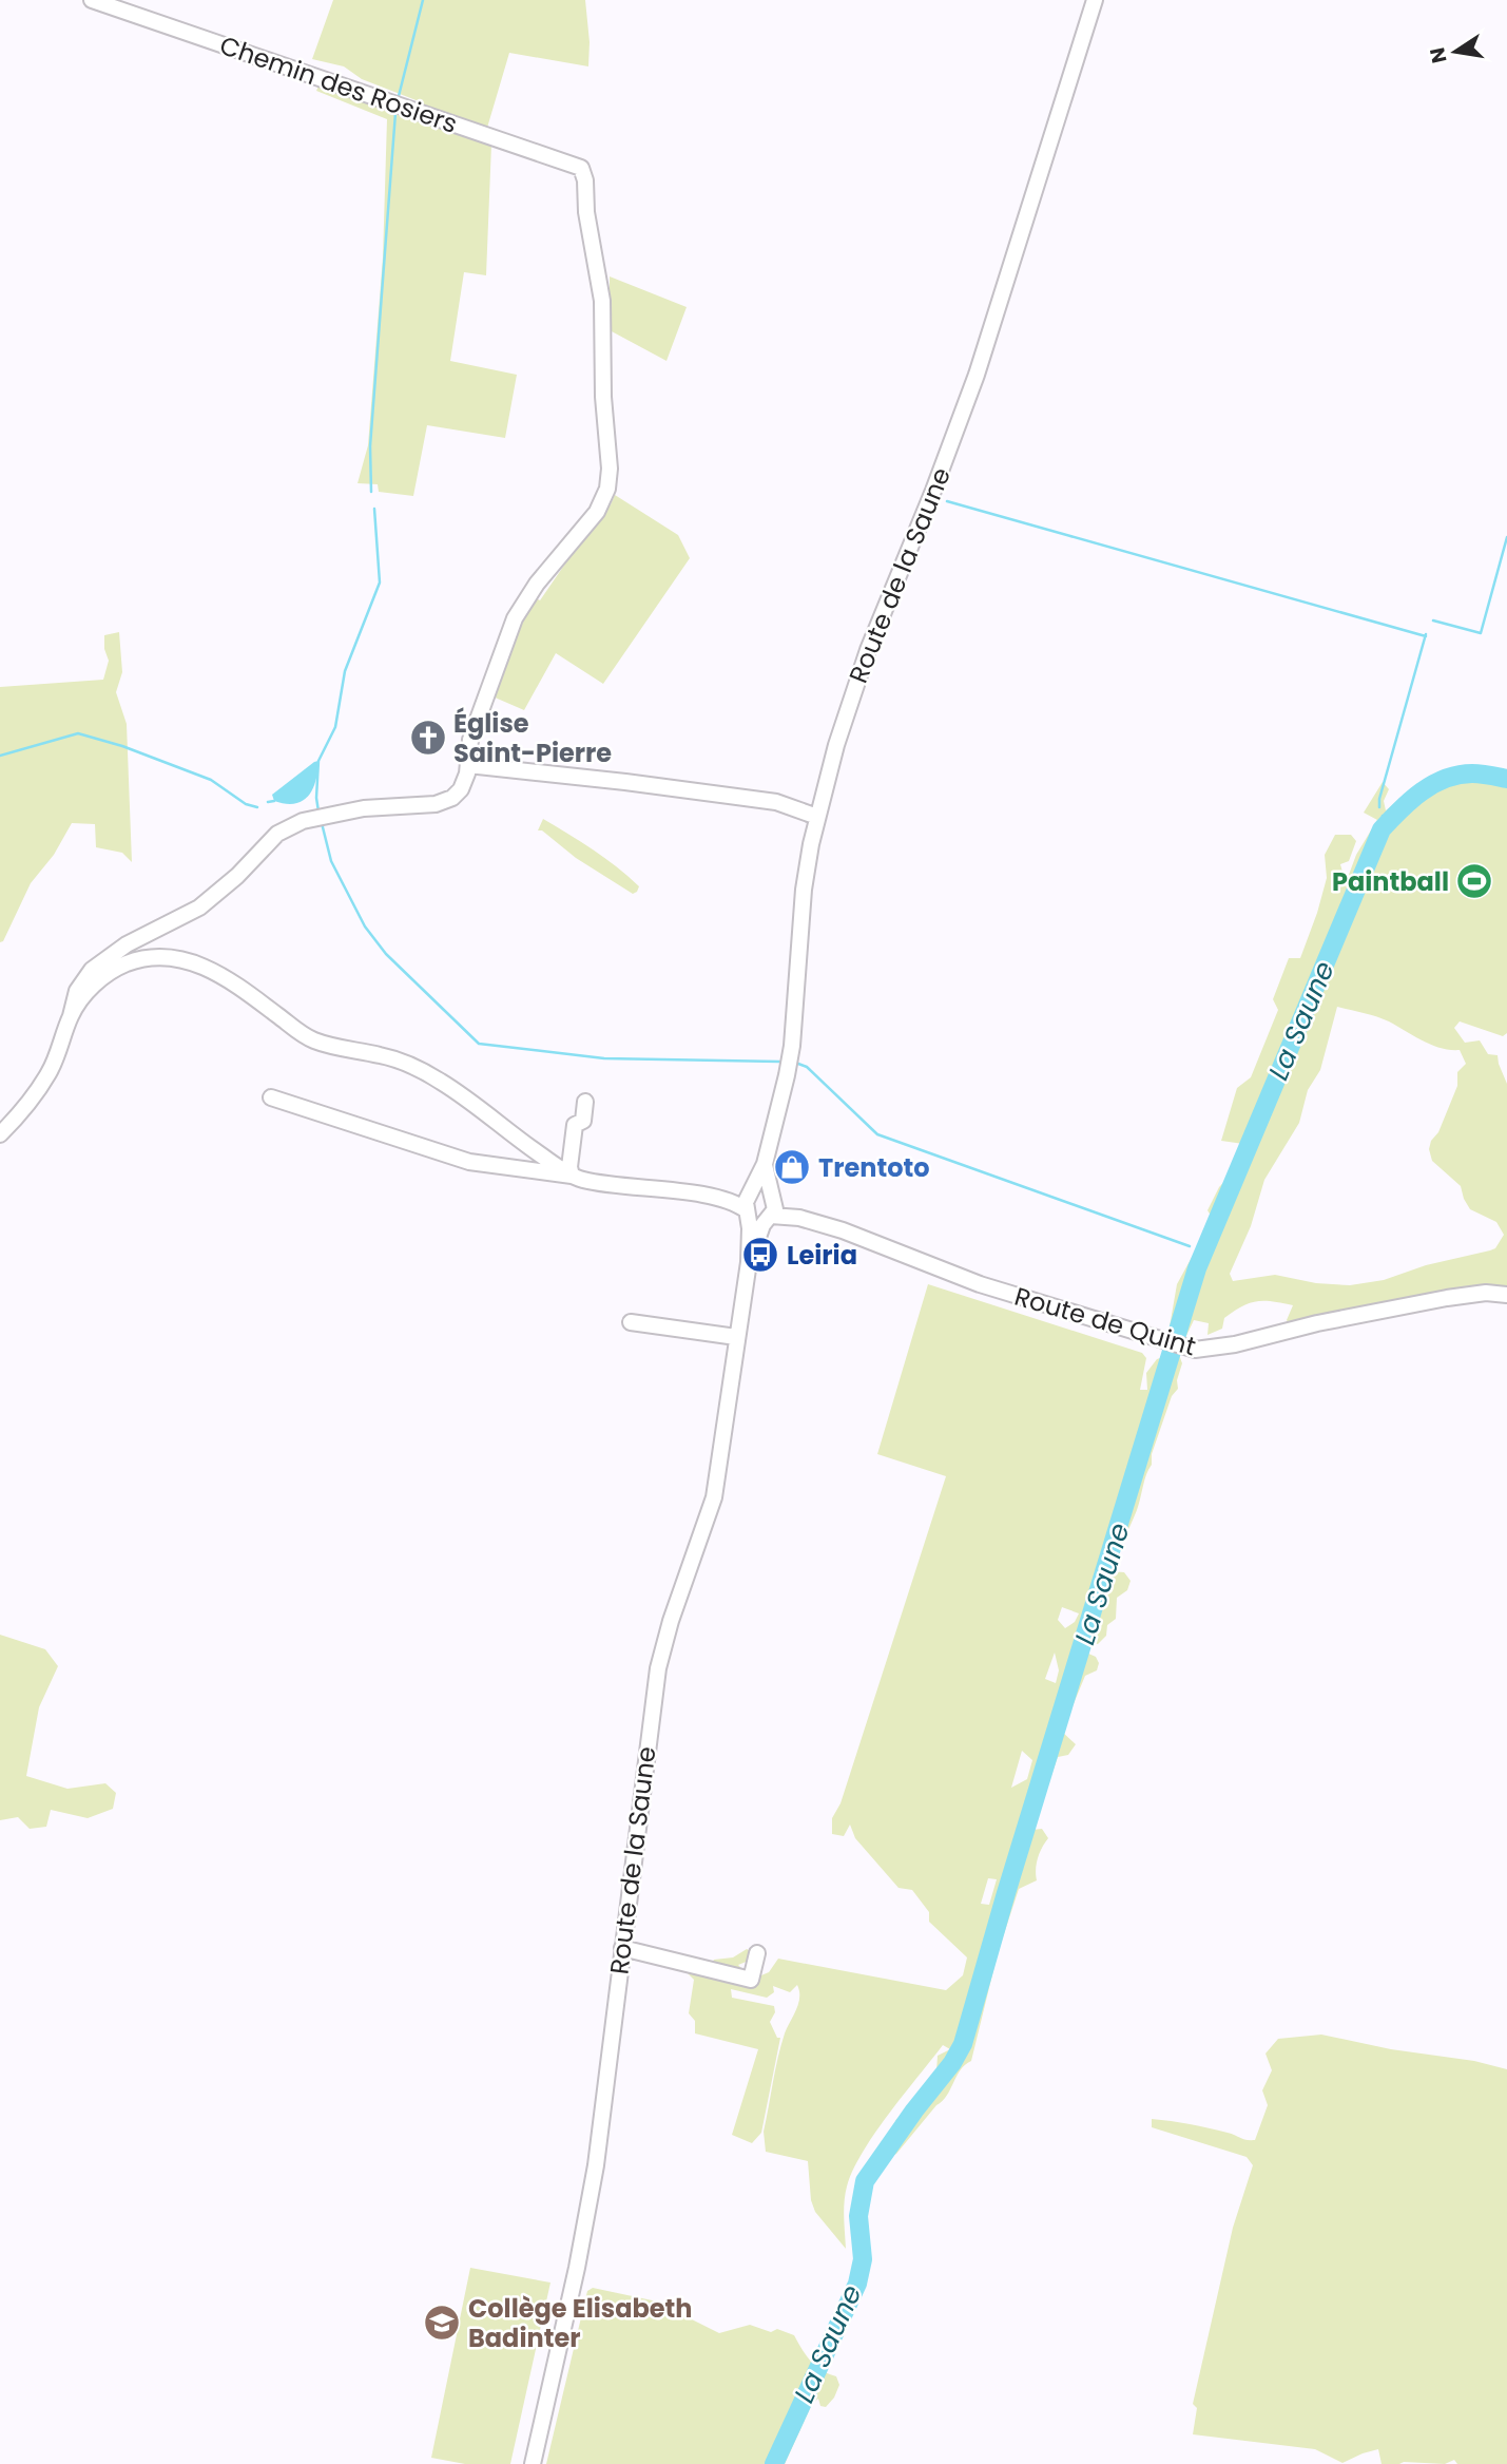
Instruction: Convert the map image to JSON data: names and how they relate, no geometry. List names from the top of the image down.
{
  "streets": {
    "street": ["Chemin des Rosiers", "Route de la Saune", "Route de Quint"]
  },
  "crossings": [
    ["Route de la Saune", "Route de Quint"]
  ],
  "water": ["La Saune"],
  "places": {
    "church": ["Église Saint-Pierre"],
    "sports": ["Paintball"],
    "shop": ["Trentoto"],
    "bus stop": ["Leiria"],
    "school or university": ["Collège Elisabeth Badinter"]
  },
  "north": "left"
}
